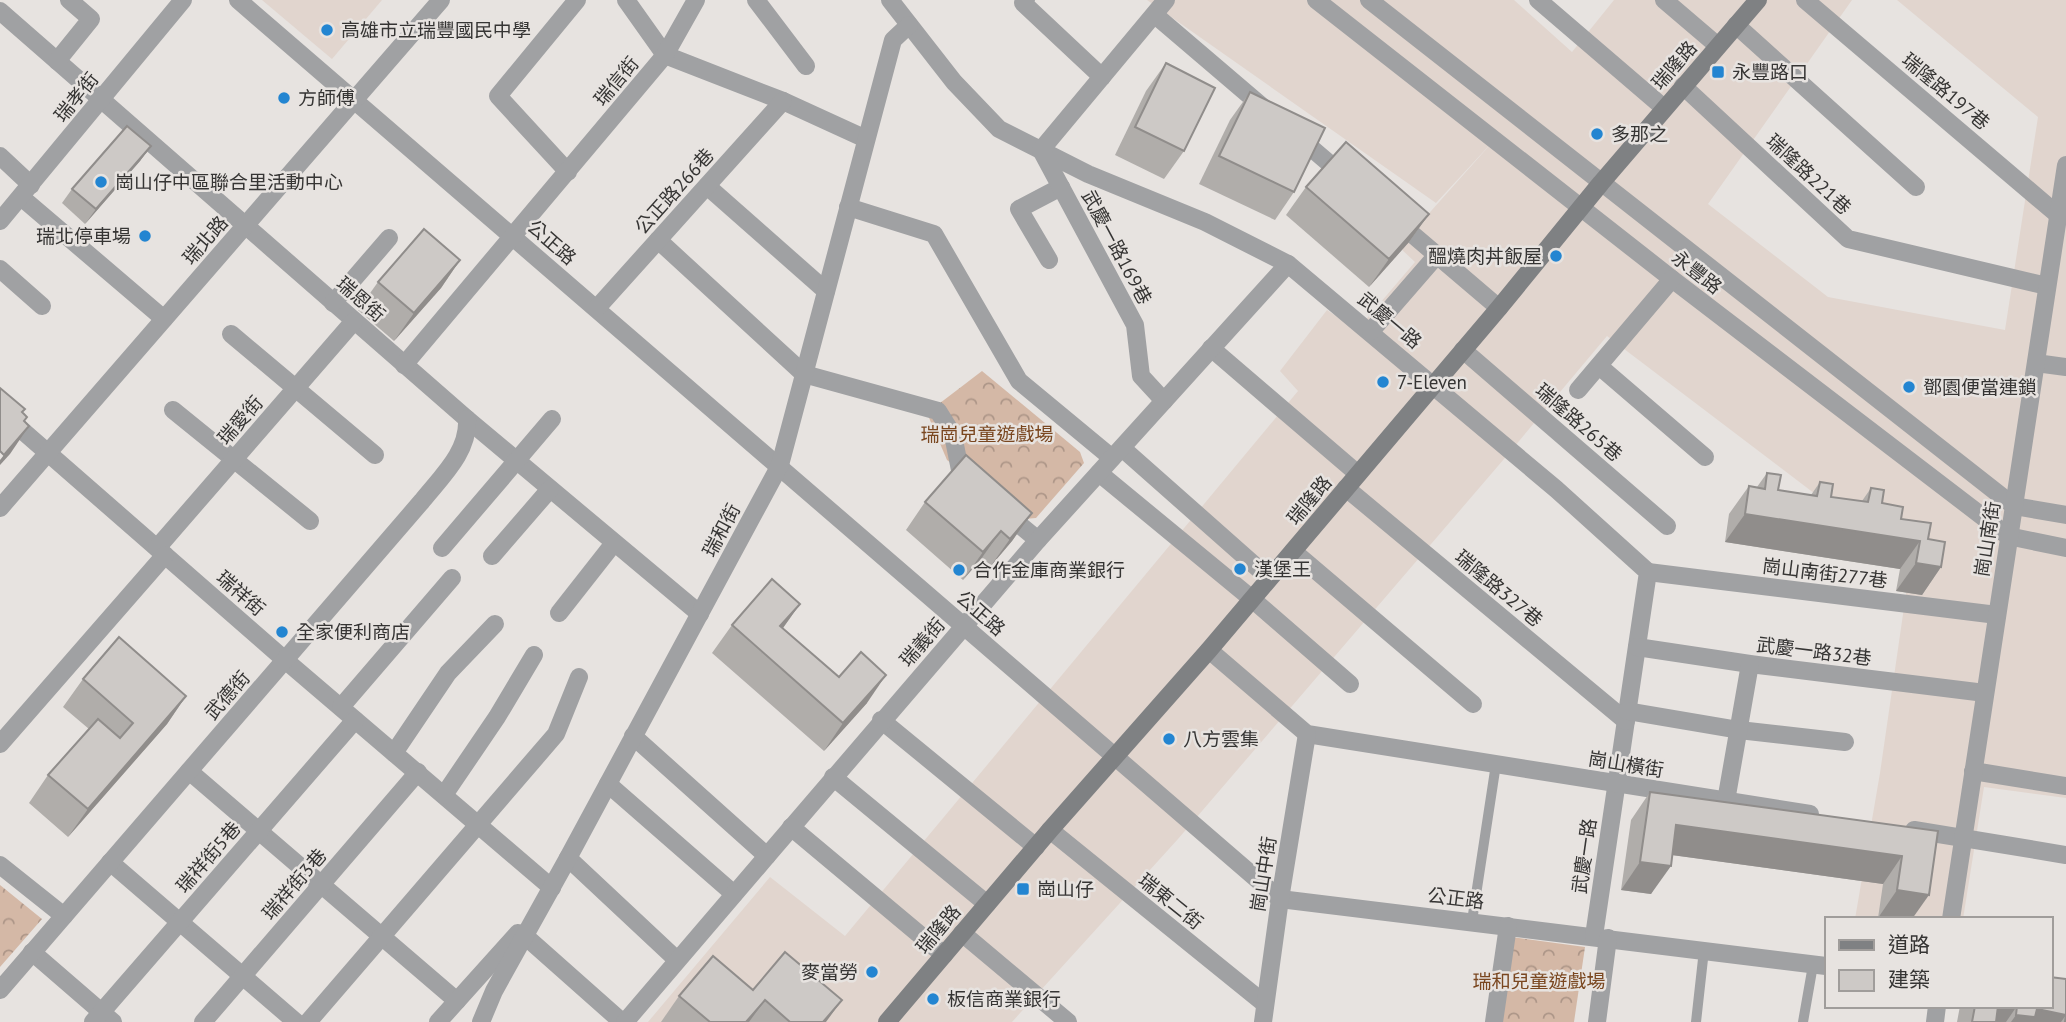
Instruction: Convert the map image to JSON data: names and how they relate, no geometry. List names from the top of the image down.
{
  "streets": {
    "street": [
      "瑞隆路",
      "瑞信街",
      "瑞隆路197巷",
      "瑞孝街",
      "瑞隆路221巷",
      "公正路266巷",
      "瑞北路",
      "公正路",
      "武慶一路169巷",
      "永豐路",
      "瑞恩街",
      "武慶一路",
      "瑞愛街",
      "瑞隆路265巷",
      "瑞和街",
      "崗山南街",
      "崗山南街277巷",
      "瑞隆路327巷",
      "瑞祥街",
      "瑞義街",
      "武慶一路32巷",
      "武德街",
      "崗山橫街",
      "瑞祥街5巷",
      "崗山中街",
      "瑞祥街3巷",
      "瑞東二街"
    ]
  },
  "crossings": [
    ["瑞隆路", "瑞隆路221巷"],
    ["瑞隆路", "公正路"],
    ["瑞隆路", "永豐路"],
    ["瑞隆路", "武慶一路"],
    ["瑞隆路", "瑞隆路265巷"],
    ["瑞隆路", "瑞隆路327巷"],
    ["瑞隆路", "瑞東二街"],
    ["瑞信街", "公正路266巷"],
    ["瑞信街", "公正路"],
    ["瑞信街", "瑞恩街"],
    ["瑞信街", "瑞和街"],
    ["瑞隆路197巷", "崗山南街"],
    ["瑞孝街", "瑞恩街"],
    ["瑞隆路221巷", "崗山南街"],
    ["公正路266巷", "公正路"],
    ["瑞北路", "公正路"],
    ["瑞北路", "瑞恩街"],
    ["瑞北路", "瑞祥街"],
    ["公正路", "武慶一路"],
    ["公正路", "瑞和街"],
    ["公正路", "瑞義街"],
    ["公正路", "崗山中街"],
    ["武慶一路169巷", "武慶一路"],
    ["武慶一路169巷", "瑞義街"],
    ["永豐路", "崗山南街"],
    ["瑞恩街", "瑞愛街"],
    ["瑞恩街", "瑞和街"],
    ["瑞恩街", "武德街"],
    ["武慶一路", "瑞和街"],
    ["武慶一路", "崗山南街277巷"],
    ["武慶一路", "瑞隆路327巷"],
    ["武慶一路", "瑞義街"],
    ["武慶一路", "武慶一路32巷"],
    ["武慶一路", "崗山橫街"],
    ["瑞愛街", "瑞祥街"],
    ["瑞和街", "瑞祥街"],
    ["崗山南街", "崗山南街277巷"],
    ["崗山南街", "武慶一路32巷"],
    ["瑞隆路327巷", "瑞義街"],
    ["瑞祥街", "武德街"],
    ["瑞祥街", "瑞祥街5巷"],
    ["瑞祥街", "瑞祥街3巷"],
    ["崗山橫街", "崗山中街"],
    ["崗山中街", "瑞東二街"]
  ],
  "parks": ["瑞崗兒童遊戲場", "瑞和兒童遊戲場"],
  "places": {
    "other": [
      "高雄市立瑞豐國民中學",
      "方師傅",
      "多那之",
      "崗山仔中區聯合里活動中心",
      "瑞北停車場",
      "醞燒肉丼飯屋",
      "7-Eleven",
      "鄧園便當連鎖",
      "漢堡王",
      "合作金庫商業銀行",
      "全家便利商店",
      "八方雲集",
      "麥當勞",
      "板信商業銀行"
    ],
    "transit": ["永豐路口", "崗山仔"]
  },
  "legend": ["道路", "建築"]
}
